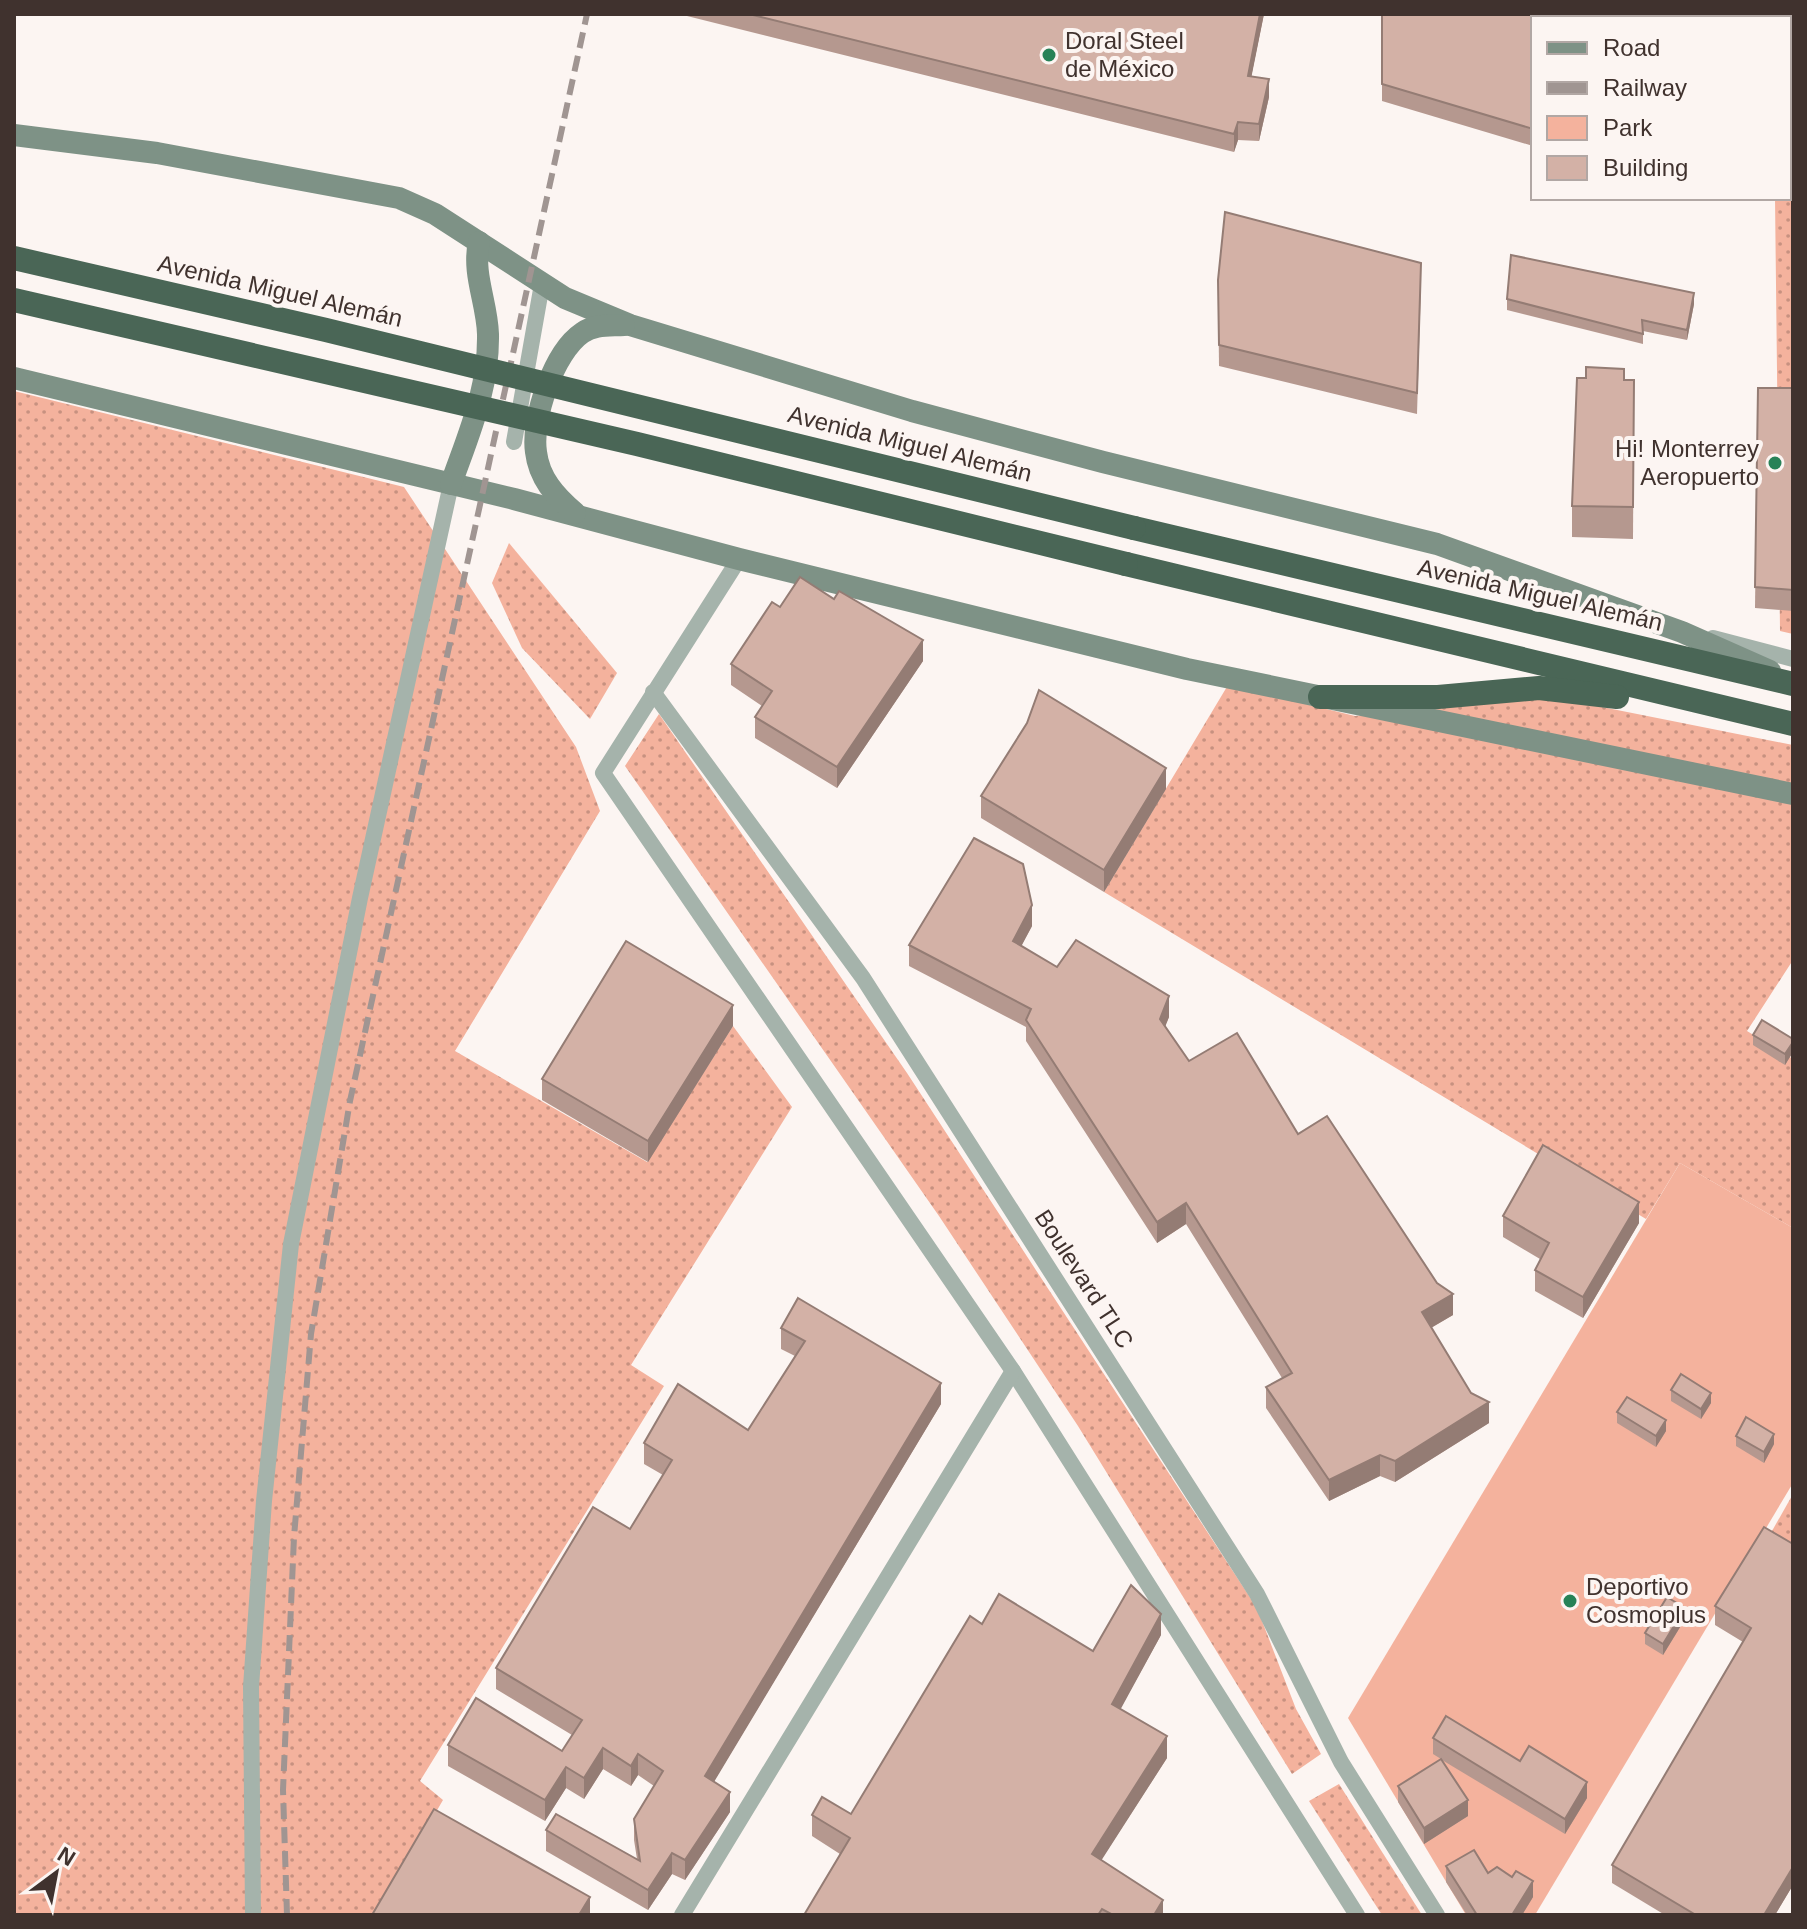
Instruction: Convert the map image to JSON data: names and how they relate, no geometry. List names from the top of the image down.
{
  "streets": {
    "highway": ["Avenida Miguel Alemán"],
    "street": ["Boulevard TLC"]
  },
  "places": ["Doral Steel de México", "Hi! Monterrey Aeropuerto", "Deportivo Cosmoplus"],
  "legend": [
    "Road",
    "Railway",
    "Park",
    "Building"
  ],
  "north": "top right"
}
